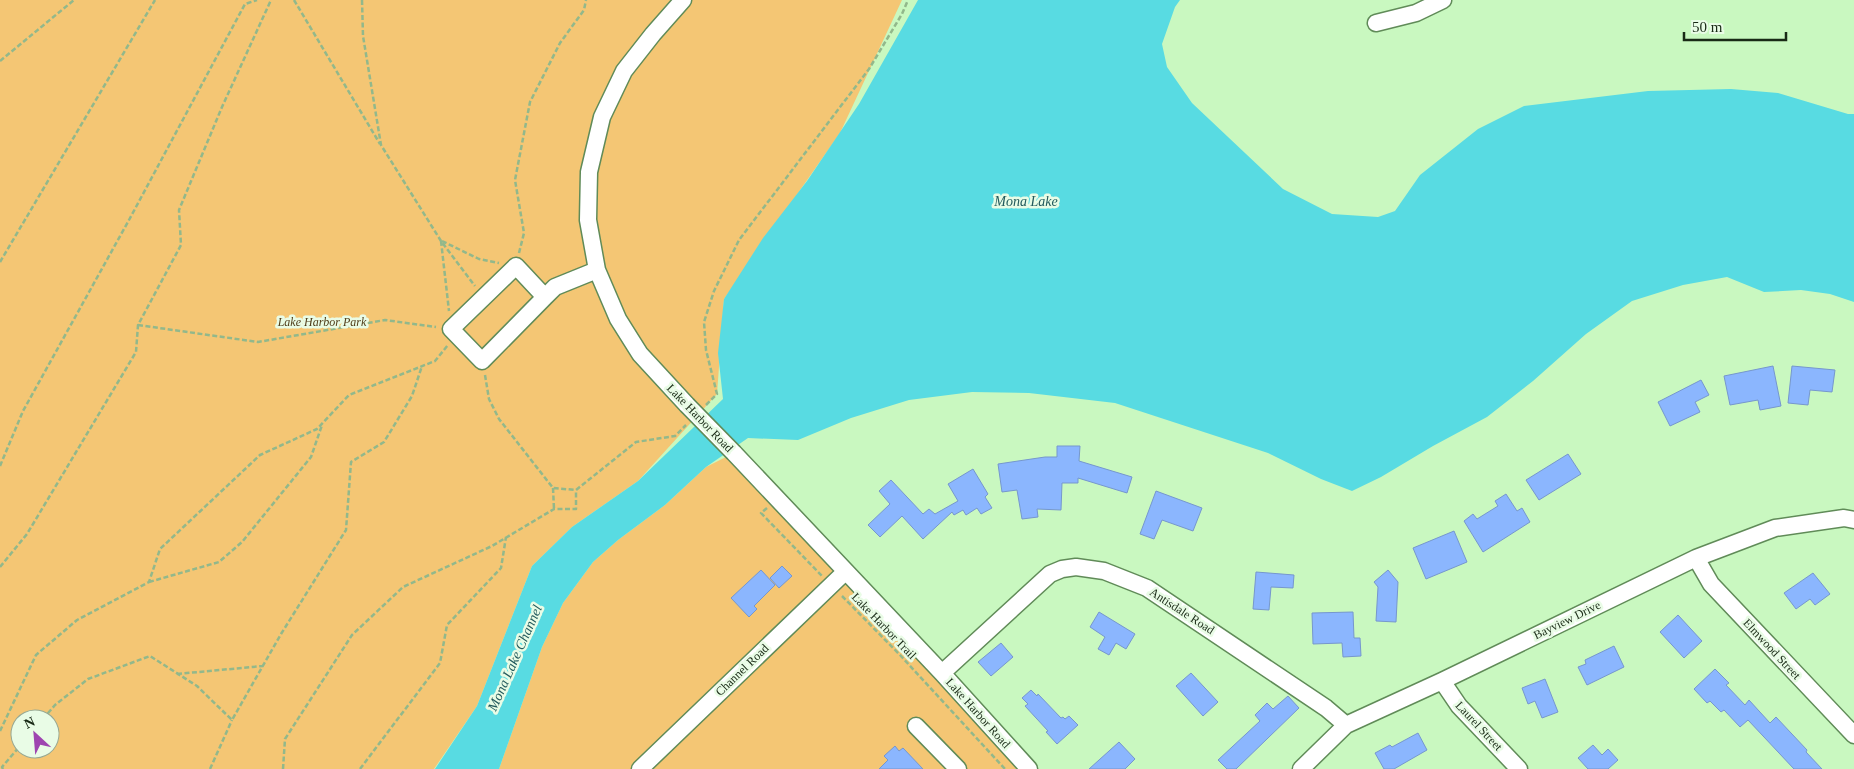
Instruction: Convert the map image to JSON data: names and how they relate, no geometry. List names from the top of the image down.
{
  "streets": {
    "street": [
      "Lake Harbor Road",
      "Antisdale Road",
      "Bayview Drive",
      "Elmwood Street",
      "Channel Road",
      "Laurel Street"
    ],
    "path": ["Lake Harbor Trail"]
  },
  "crossings": [
    ["Lake Harbor Road", "Antisdale Road"],
    ["Lake Harbor Road", "Lake Harbor Trail"],
    ["Lake Harbor Road", "Channel Road"],
    ["Antisdale Road", "Bayview Drive"],
    ["Bayview Drive", "Elmwood Street"],
    ["Bayview Drive", "Laurel Street"],
    ["Lake Harbor Trail", "Channel Road"]
  ],
  "water": ["Mona Lake", "Mona Lake Channel"],
  "parks": ["Lake Harbor Park"],
  "scale_bar": "50 m",
  "north": "top left"
}
